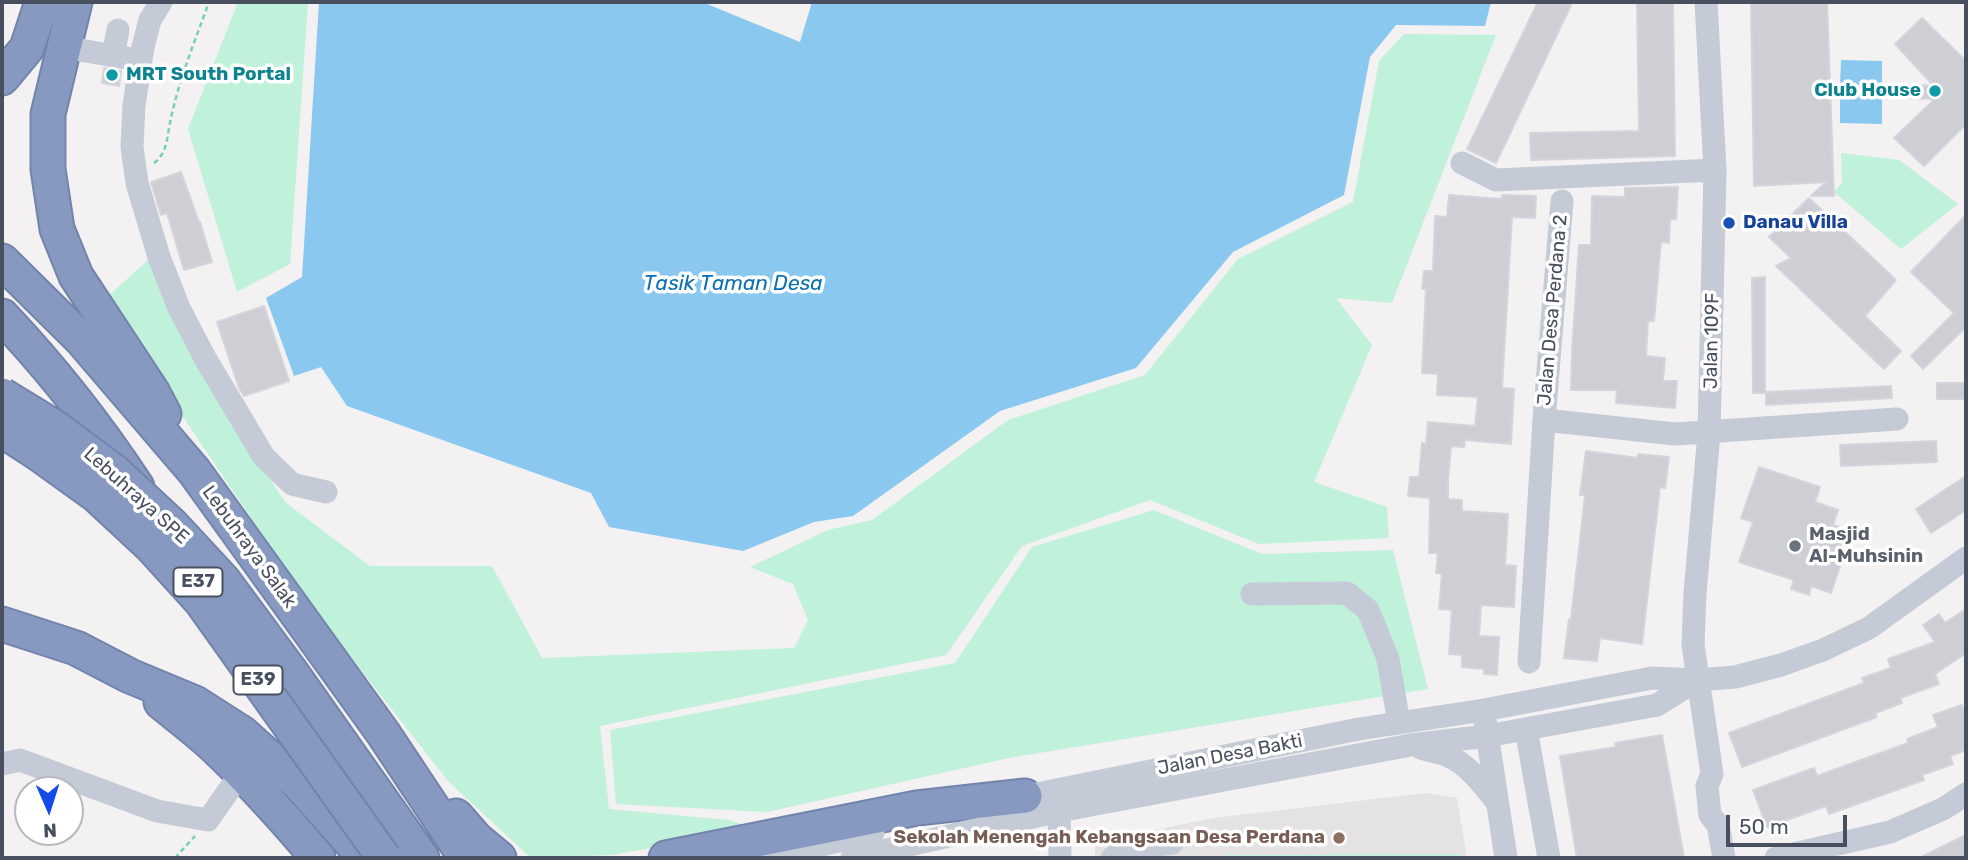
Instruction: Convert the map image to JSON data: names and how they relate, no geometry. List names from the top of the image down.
{
  "streets": {
    "highway": [
      "Lebuhraya SPE",
      "Lebuhraya Salak",
      "E37",
      "E39"
    ],
    "street": ["Jalan Desa Perdana 2", "Jalan 109F", "Jalan Desa Bakti"]
  },
  "crossings": [
    ["Jalan 109F", "Jalan Desa Bakti"]
  ],
  "water": ["Tasik Taman Desa"],
  "places": [
    "MRT South Portal",
    "Club House",
    "Danau Villa",
    "Masjid Al-Muhsinin",
    "Sekolah Menengah Kebangsaan Desa Perdana"
  ],
  "scale_bar": "50 m",
  "north": "bottom"
}
